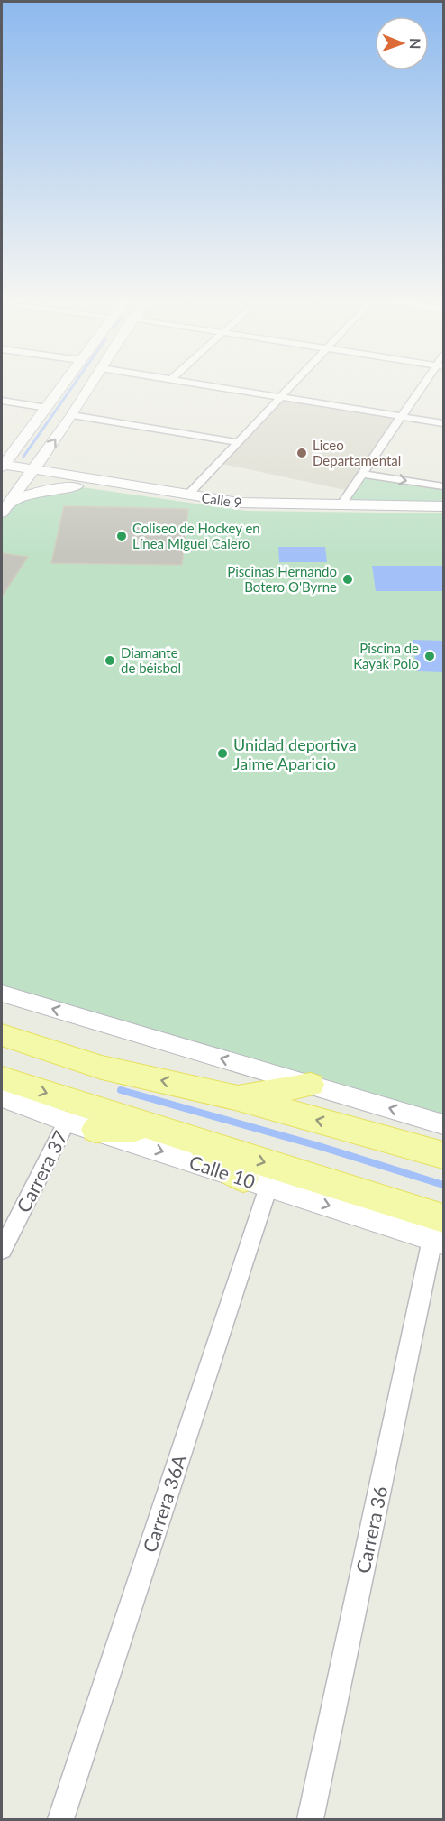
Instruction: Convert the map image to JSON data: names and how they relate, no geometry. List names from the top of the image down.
{
  "streets": {
    "main road": ["Calle 9", "Calle 10"],
    "street": ["Carrera 37", "Carrera 36A", "Carrera 36"]
  },
  "crossings": [
    ["Carrera 37", "Calle 10"],
    ["Calle 10", "Carrera 36A"],
    ["Calle 10", "Carrera 36"]
  ],
  "places": [
    "Liceo Departamental",
    "Coliseo de Hockey en Línea Miguel Calero",
    "Piscinas Hernando Botero O'Byrne",
    "Piscina de Kayak Polo",
    "Diamante de béisbol",
    "Unidad deportiva Jaime Aparicio"
  ],
  "north": "right"
}
